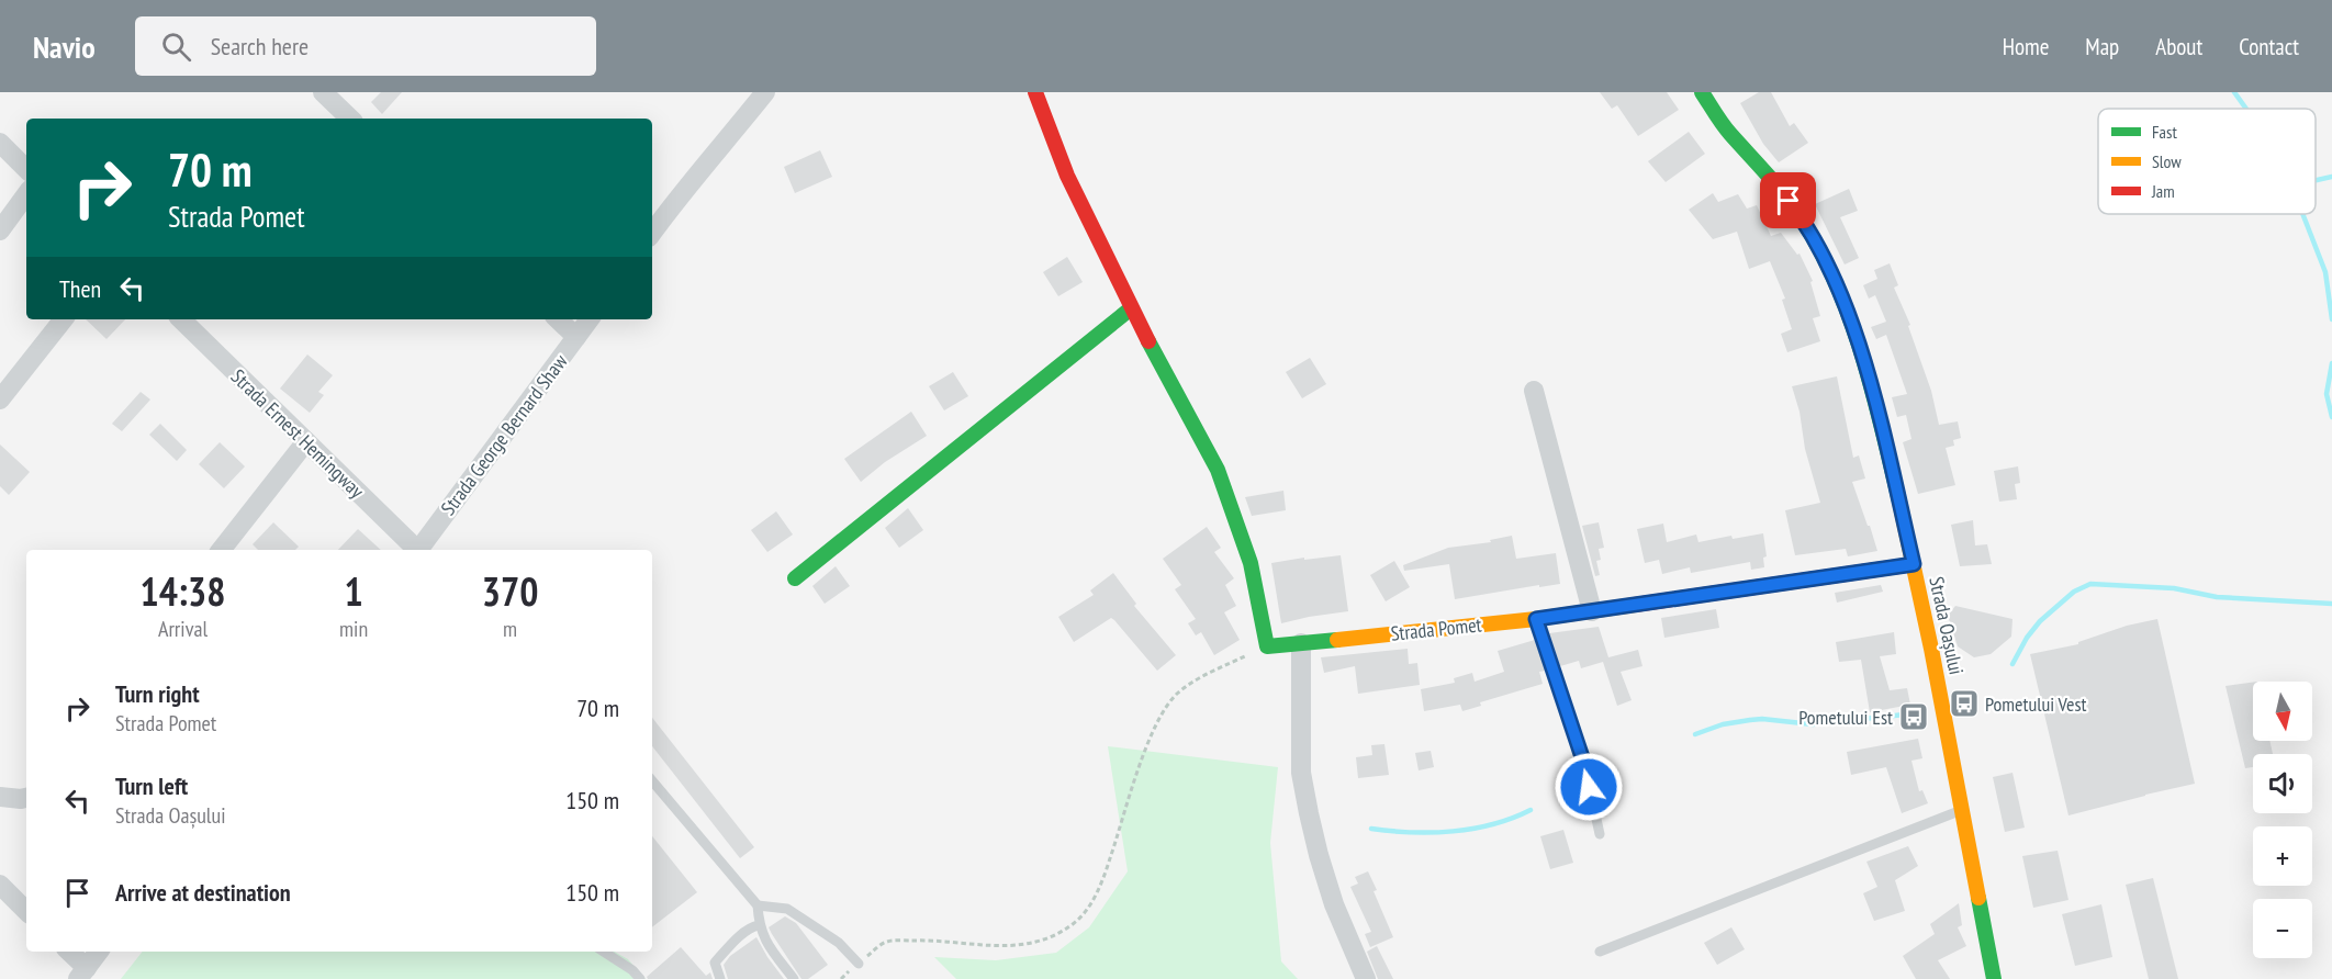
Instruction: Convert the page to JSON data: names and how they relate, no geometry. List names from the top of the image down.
{
  "streets": {
    "street": [
      "Strada Ernest Hemingway",
      "Strada George Bernard Shaw",
      "Strada Oașului",
      "Strada Pomet"
    ]
  },
  "crossings": [
    ["Strada Oașului", "Strada Pomet"]
  ],
  "places": {
    "bus stop": ["Pometului Vest", "Pometului Est"]
  },
  "legend": ["Fast", "Slow", "Jam"],
  "north": "bottom",
  "page": {
    "header": "Navio",
    "search": "Search here",
    "nav": [
      "Home",
      "Map",
      "About",
      "Contact"
    ],
    "turn": ["70 m", "Strada Pomet"],
    "then": "Then",
    "eta": [
      "14:38",
      "Arrival",
      "1",
      "min",
      "370",
      "m"
    ],
    "list": [
      {
        "name": "Turn right",
        "note": "Strada Pomet",
        "value": "70 m"
      },
      {
        "name": "Turn left",
        "note": "Strada Oașului",
        "value": "150 m"
      },
      {
        "name": "Arrive at destination",
        "value": "150 m"
      }
    ],
    "map_buttons": ["+", "−"]
  }
}
